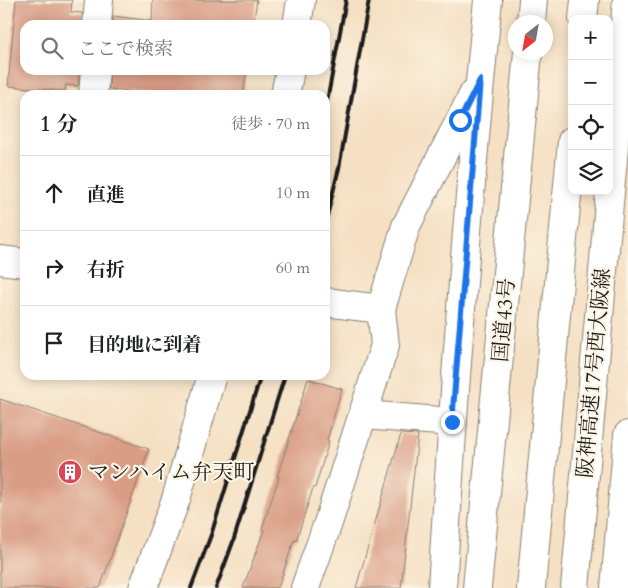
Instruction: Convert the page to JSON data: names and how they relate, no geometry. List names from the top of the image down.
{
  "streets": {
    "main road": ["国道43号", "阪神高速17号西大阪線"]
  },
  "places": {
    "building": ["マンハイム弁天町"]
  },
  "north": "bottom left",
  "page": {
    "map_buttons": ["+", "−"],
    "search": "ここで検索",
    "heading": ["1 分", "徒歩 · 70 m"],
    "list": [
      ["直進", "10 m"],
      ["右折", "60 m"],
      "目的地に到着"
    ]
  }
}
